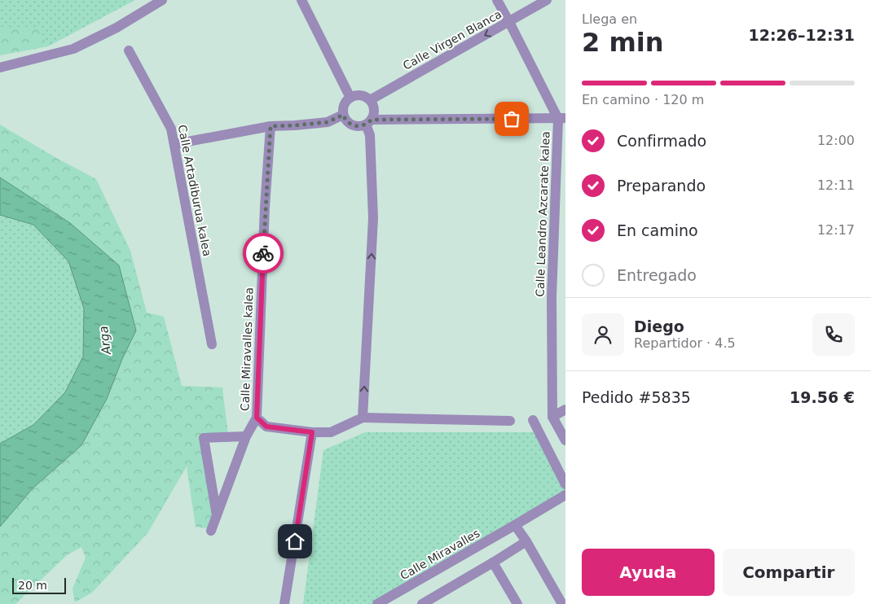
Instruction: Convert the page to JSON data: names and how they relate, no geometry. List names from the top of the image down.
{
  "streets": {
    "street": [
      "Calle Virgen Blanca",
      "Calle Artadiburua kalea",
      "Calle Leandro Azcarate kalea",
      "Calle Miravalles kalea",
      "Calle Miravalles"
    ]
  },
  "crossings": [
    ["Calle Virgen Blanca", "Calle Leandro Azcarate kalea"]
  ],
  "one_way": ["Calle Virgen Blanca"],
  "water": ["Arga"],
  "scale_bar": "20 m",
  "page": {
    "heading": ["2 min", "Llega en", "12:26–12:31"],
    "panel": [
      "Diego",
      "Repartidor · 4.5",
      "Pedido #5835",
      "19.56 €"
    ],
    "bar": "En camino · 120 m",
    "list": [
      ["Confirmado", "12:00"],
      ["Preparando", "12:11"],
      ["En camino", "12:17"],
      "Entregado"
    ],
    "buttons": ["Ayuda", "Compartir"],
    "scale": "20 m"
  }
}
